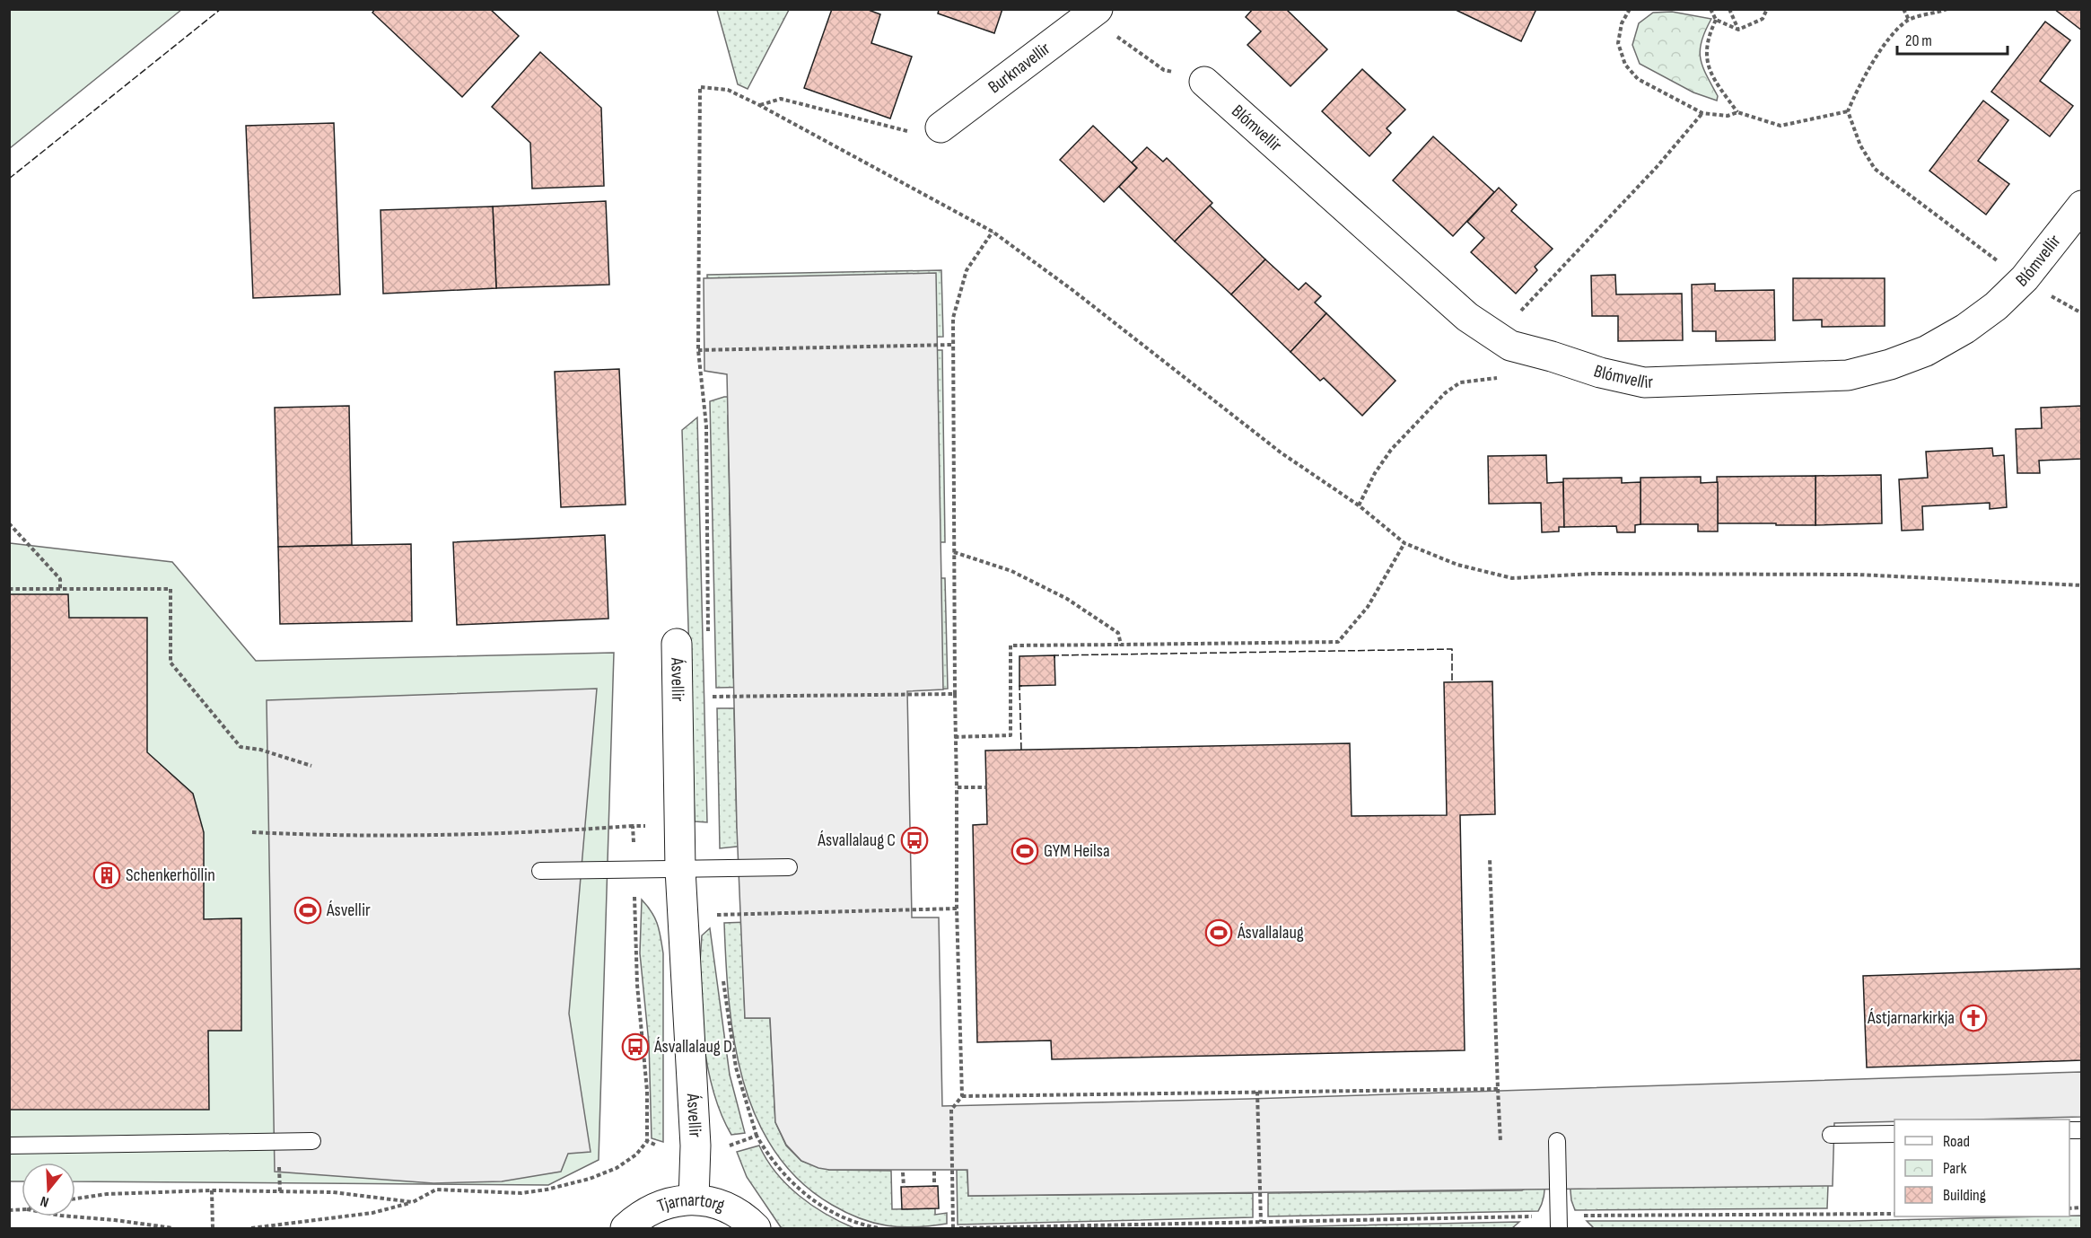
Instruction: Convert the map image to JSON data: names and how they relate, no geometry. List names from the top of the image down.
{
  "streets": {
    "street": [
      "Burknavellir",
      "Blómvellir",
      "Ásvellir",
      "Tjarnartorg"
    ]
  },
  "crossings": [
    ["Ásvellir", "Tjarnartorg"]
  ],
  "places": {
    "bus stop": ["Ásvallalaug C", "Ásvallalaug D"],
    "sports": ["GYM Heilsa", "Ásvellir", "Ásvallalaug"],
    "building": ["Schenkerhöllin"],
    "church": ["Ástjarnarkirkja"]
  },
  "legend": ["Road", "Park", "Building"],
  "scale_bar": "20 m",
  "north": "bottom"
}
